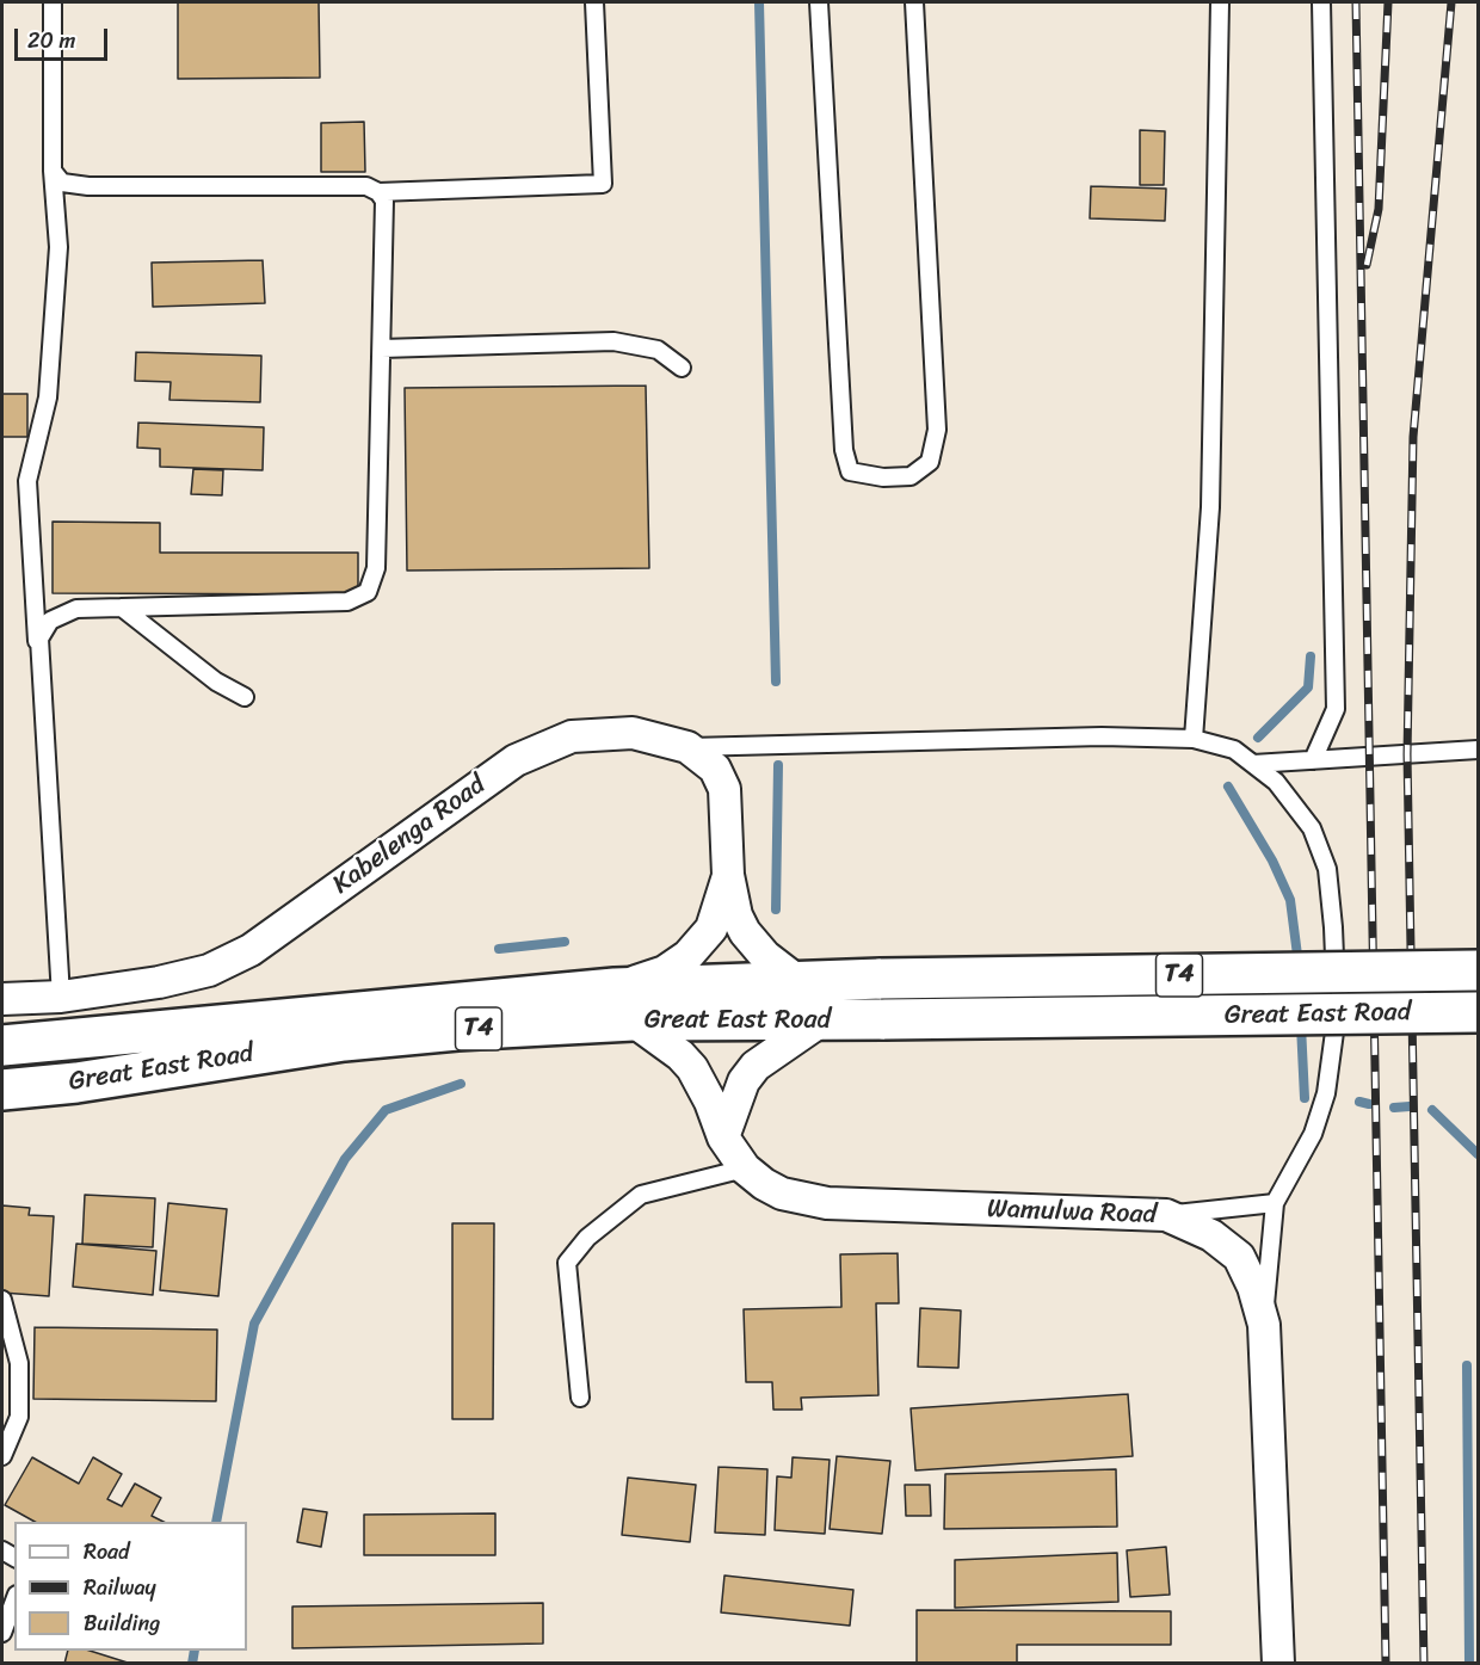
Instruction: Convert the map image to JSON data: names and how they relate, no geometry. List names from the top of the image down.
{
  "streets": {
    "main road": ["T4", "Great East Road"],
    "street": ["Kabelenga Road", "Wamulwa Road"]
  },
  "crossings": [
    ["Kabelenga Road", "Great East Road"],
    ["Kabelenga Road", "Wamulwa Road"],
    ["Great East Road", "Wamulwa Road"]
  ],
  "legend": ["Road", "Railway", "Building"],
  "scale_bar": "20 m"
}
